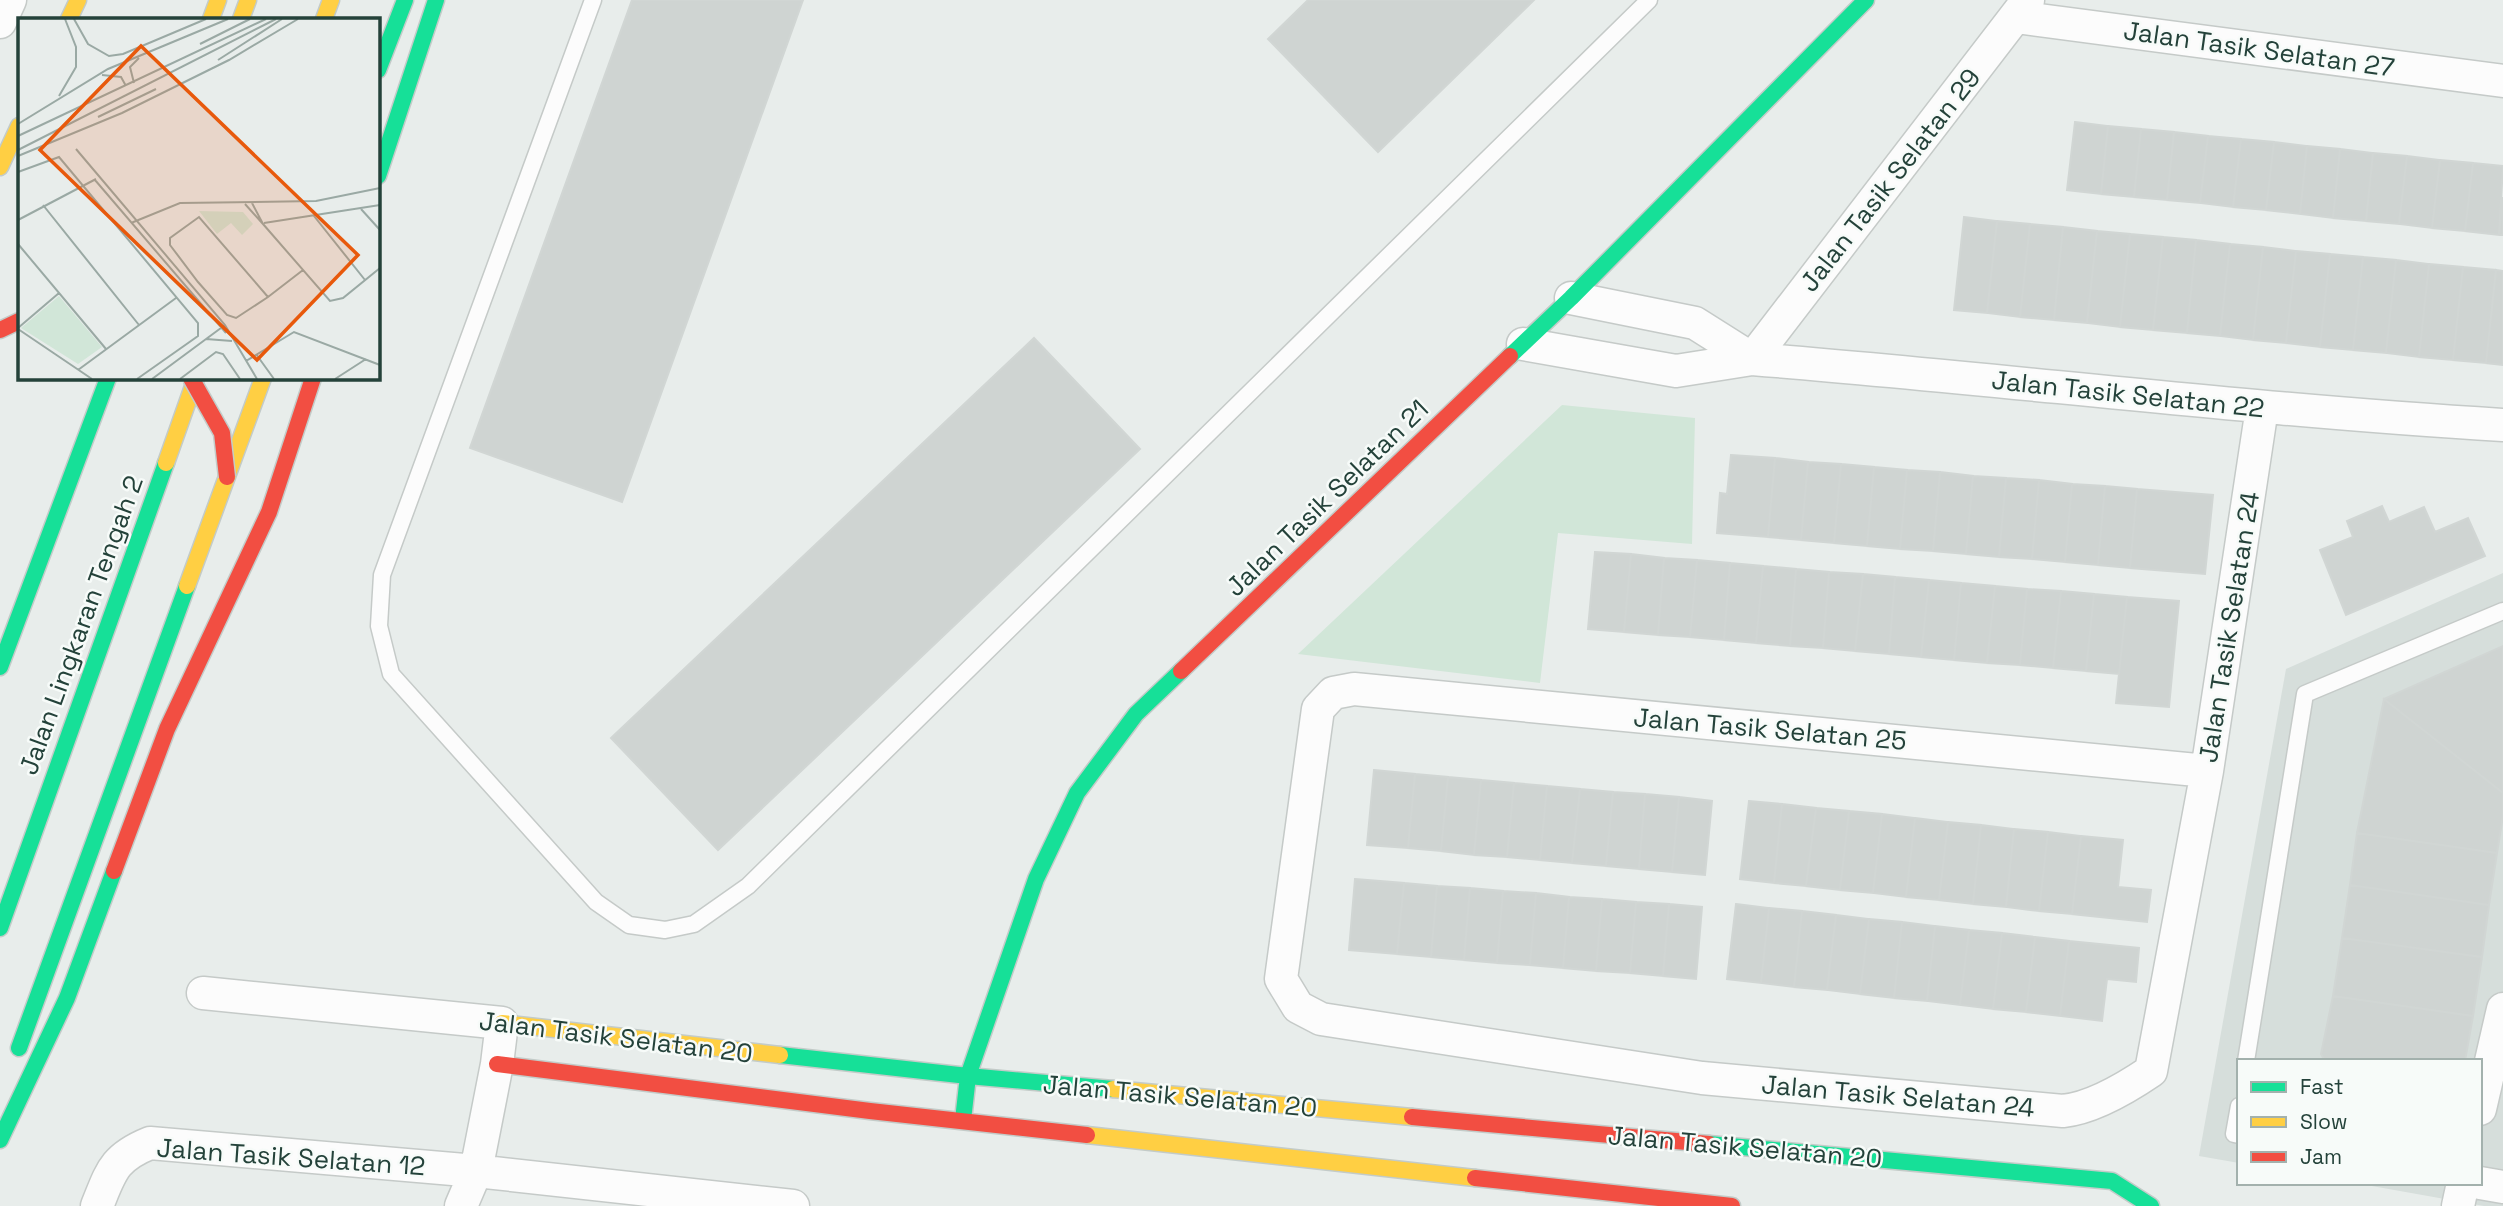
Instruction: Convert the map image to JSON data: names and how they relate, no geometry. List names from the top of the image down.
{
  "streets": {
    "main road": ["Jalan Tasik Selatan 21", "Jalan Lingkaran Tengah 2", "Jalan Tasik Selatan 20"],
    "street": [
      "Jalan Tasik Selatan 27",
      "Jalan Tasik Selatan 29",
      "Jalan Tasik Selatan 22",
      "Jalan Tasik Selatan 24",
      "Jalan Tasik Selatan 25",
      "Jalan Tasik Selatan 12"
    ]
  },
  "crossings": [
    ["Jalan Tasik Selatan 27", "Jalan Tasik Selatan 29"],
    ["Jalan Tasik Selatan 29", "Jalan Tasik Selatan 22"],
    ["Jalan Tasik Selatan 22", "Jalan Tasik Selatan 21"],
    ["Jalan Tasik Selatan 22", "Jalan Tasik Selatan 24"],
    ["Jalan Tasik Selatan 21", "Jalan Tasik Selatan 20"],
    ["Jalan Tasik Selatan 24", "Jalan Tasik Selatan 25"]
  ],
  "legend": ["Fast", "Slow", "Jam"]
}
